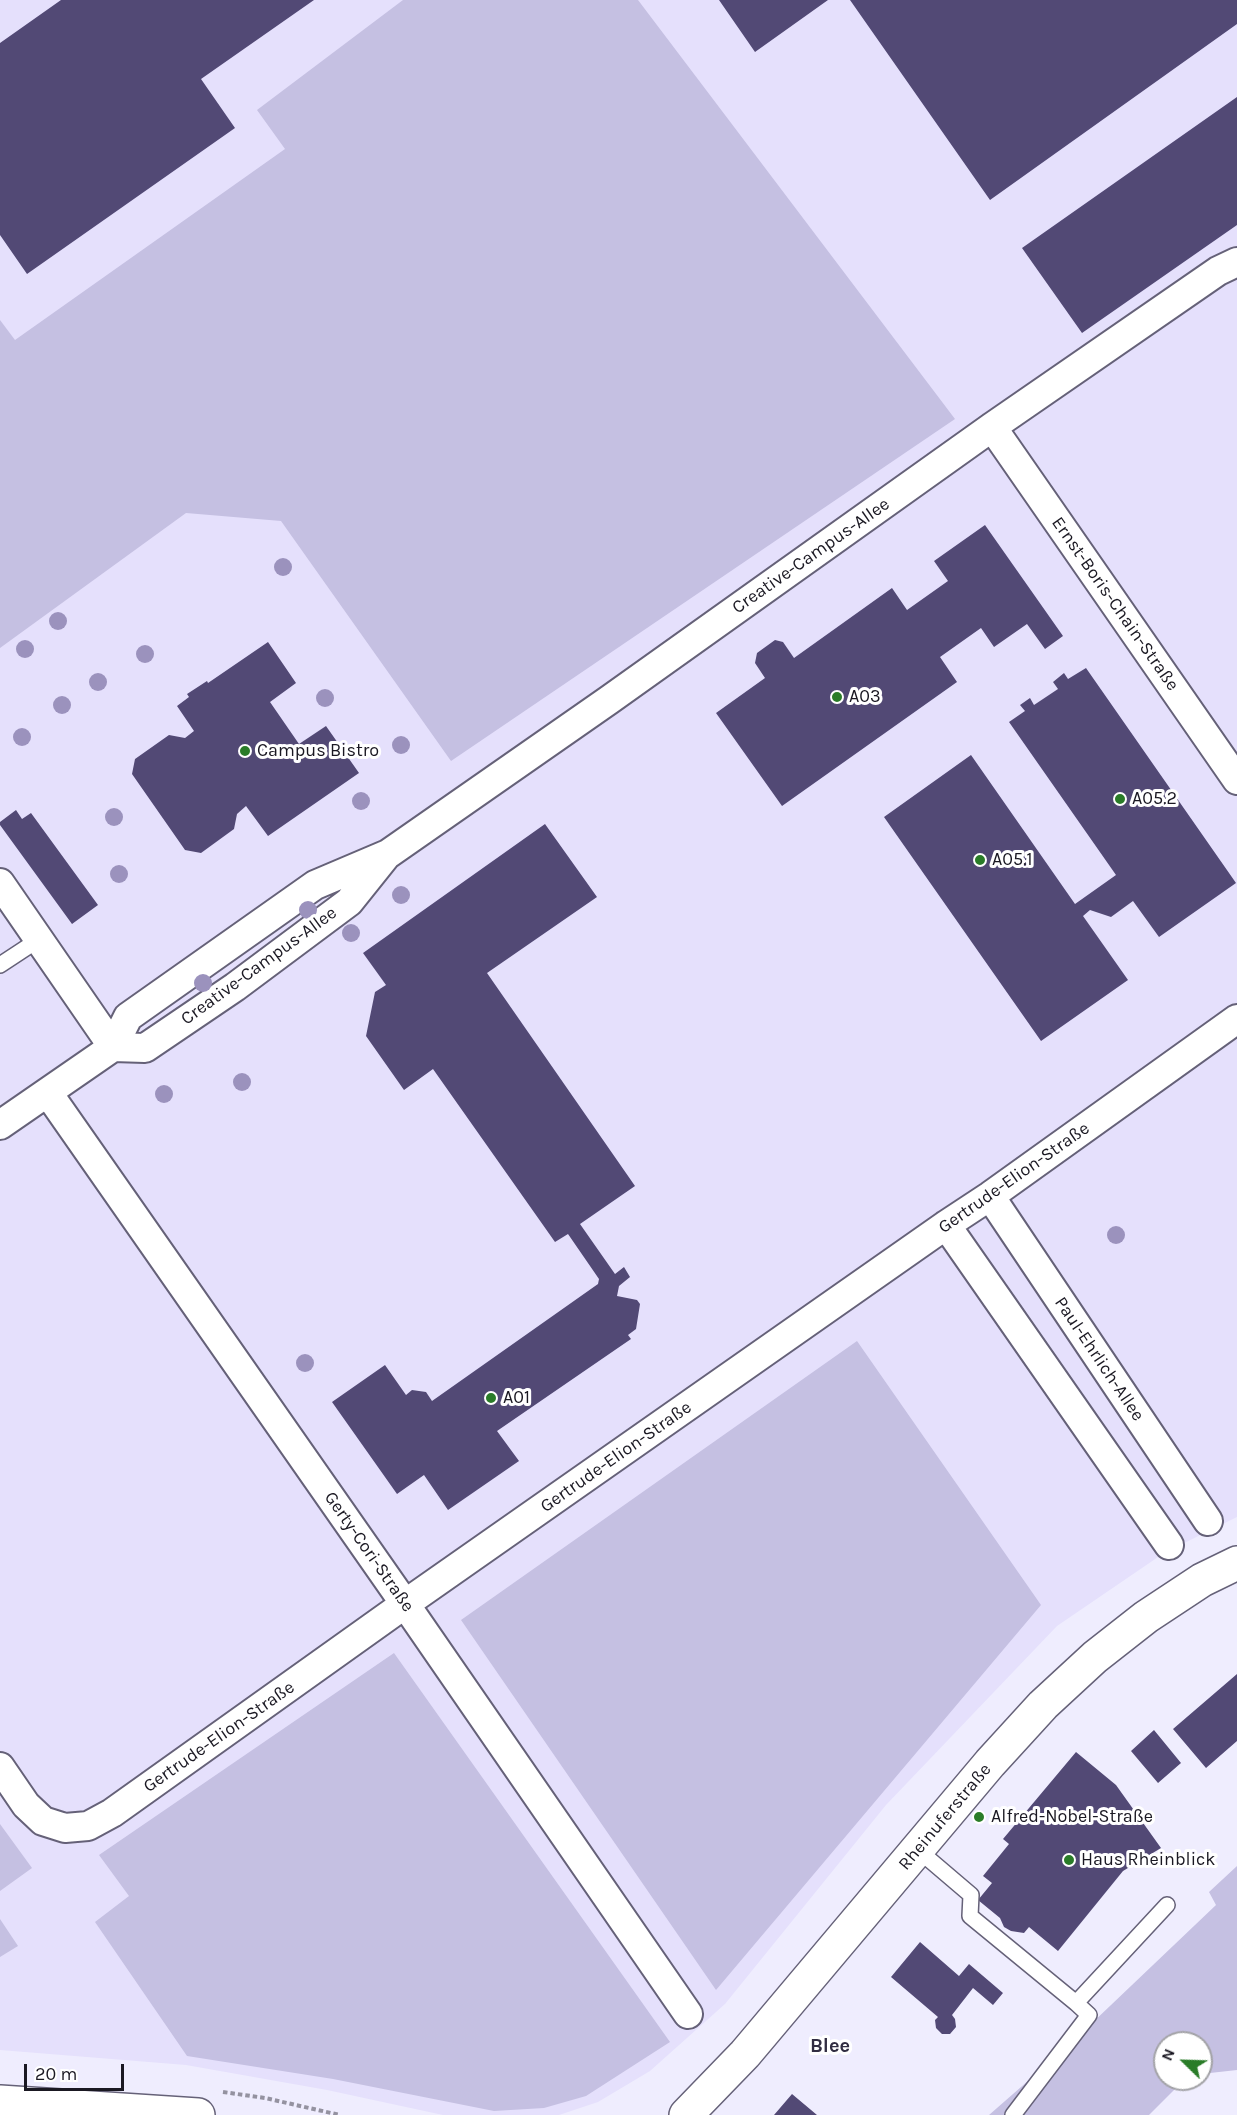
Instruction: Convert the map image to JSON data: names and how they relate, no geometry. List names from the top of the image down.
{
  "streets": {
    "street": [
      "Creative-Campus-Allee",
      "Ernst-Boris-Chain-Straße",
      "Gertrude-Elion-Straße",
      "Paul-Ehrlich-Allee",
      "Gerty-Cori-Straße",
      "Rheinuferstraße"
    ]
  },
  "crossings": [
    ["Creative-Campus-Allee", "Ernst-Boris-Chain-Straße"],
    ["Creative-Campus-Allee", "Gerty-Cori-Straße"],
    ["Gertrude-Elion-Straße", "Paul-Ehrlich-Allee"],
    ["Gertrude-Elion-Straße", "Gerty-Cori-Straße"]
  ],
  "districts": ["Blee"],
  "places": [
    "A03",
    "Campus Bistro",
    "A05.2",
    "A05.1",
    "A01",
    "Alfred-Nobel-Straße",
    "Haus Rheinblick"
  ],
  "scale_bar": "20 m",
  "north": "top left"
}
